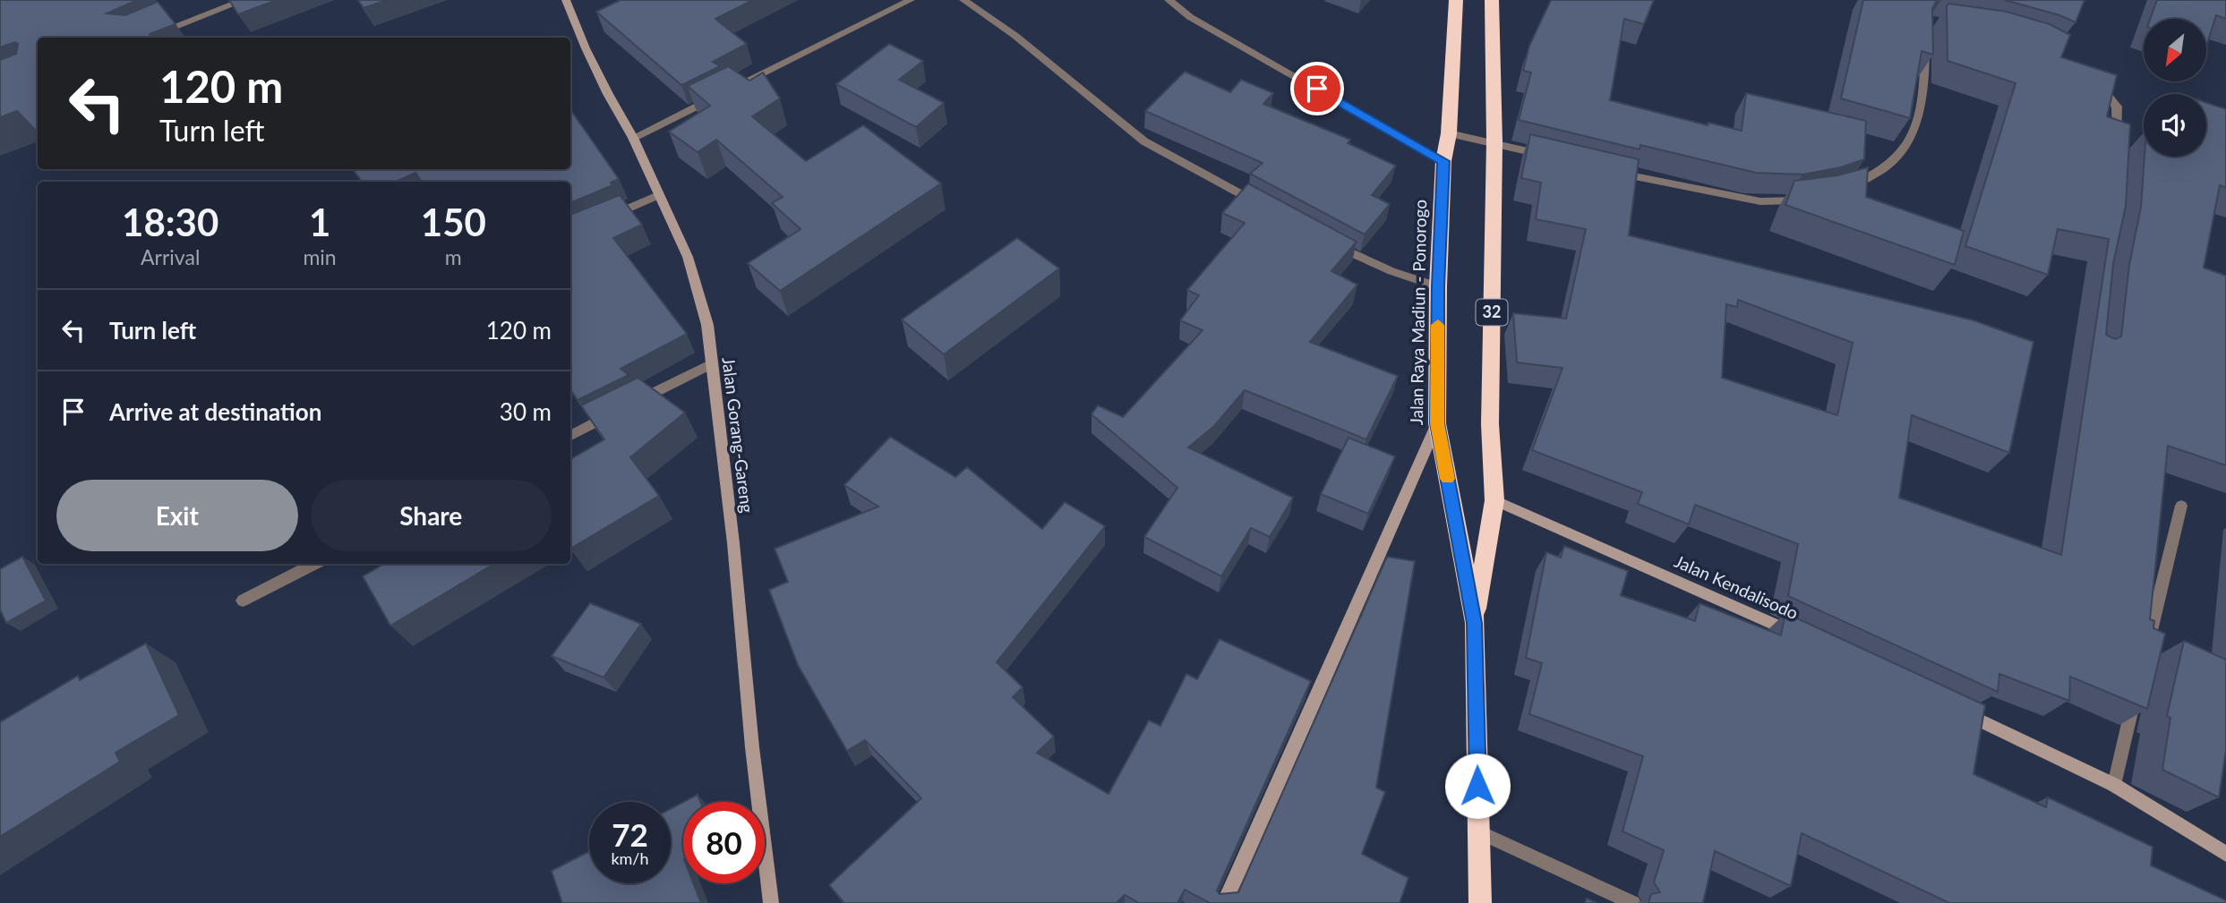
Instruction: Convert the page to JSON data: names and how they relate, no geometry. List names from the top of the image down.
{
  "streets": {
    "highway": ["Jalan Raya Madiun - Ponorogo", "32"],
    "main road": ["Jalan Gorang-Gareng", "Jalan Kendalisodo"]
  },
  "crossings": [
    ["Jalan Raya Madiun - Ponorogo", "Jalan Kendalisodo"]
  ],
  "north": "bottom left",
  "page": {
    "turn": ["120 m", "Turn left"],
    "eta": [
      "18:30",
      "Arrival",
      "1",
      "min",
      "150",
      "m"
    ],
    "list": [
      {
        "name": "Turn left",
        "value": "120 m"
      },
      {
        "name": "Arrive at destination",
        "value": "30 m"
      }
    ],
    "buttons": ["Exit", "Share"],
    "speed": "72 km/h",
    "limit": "80"
  }
}
